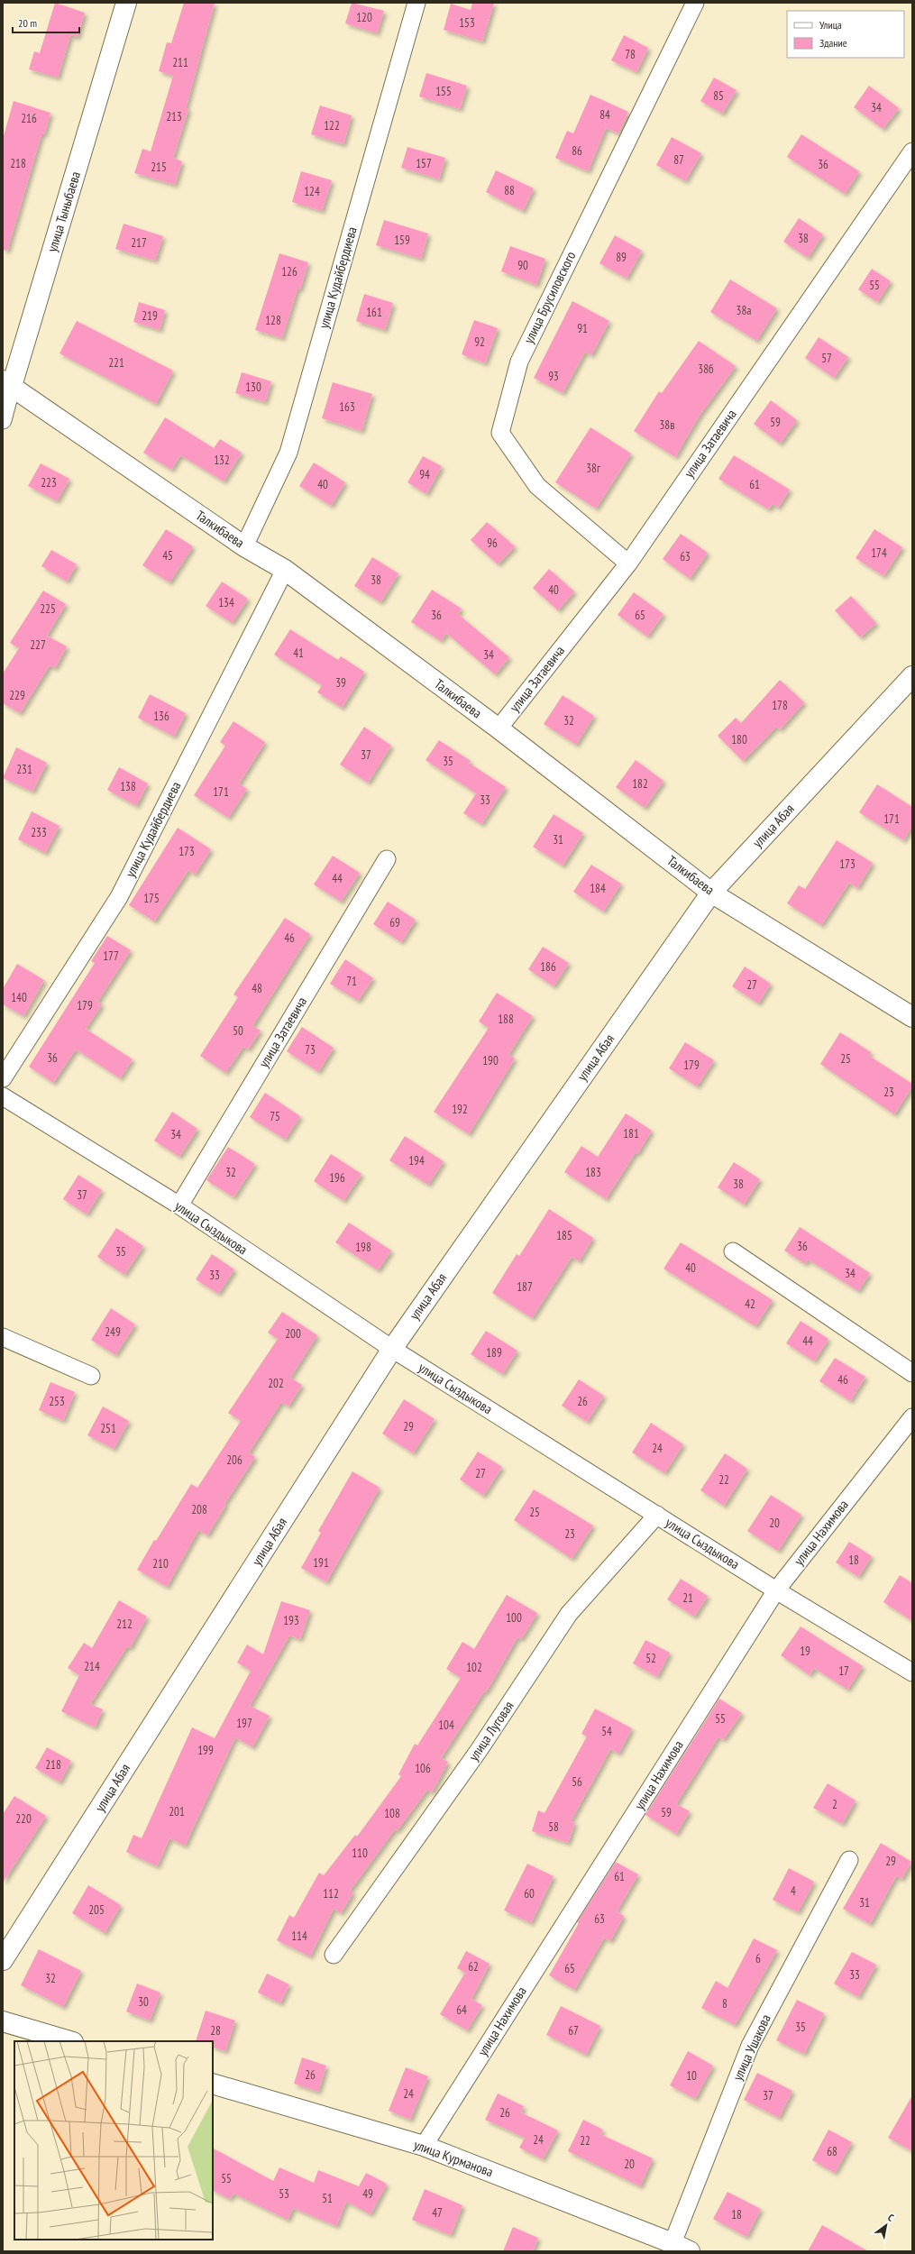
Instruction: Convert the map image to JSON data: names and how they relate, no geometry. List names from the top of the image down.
{
  "streets": {
    "street": [
      "улица Тыныбаева",
      "улица Кудайбердиева",
      "улица Брусиловского",
      "улица Затаевича",
      "Талкибаева",
      "улица Абая",
      "улица Сыздыкова",
      "улица Нахимова",
      "улица Луговая",
      "улица Ушакова",
      "улица Курманова"
    ]
  },
  "crossings": [
    ["улица Тыныбаева", "Талкибаева"],
    ["улица Кудайбердиева", "Талкибаева"],
    ["улица Брусиловского", "улица Затаевича"],
    ["улица Затаевича", "Талкибаева"],
    ["улица Затаевича", "улица Сыздыкова"],
    ["Талкибаева", "улица Абая"],
    ["улица Абая", "улица Сыздыкова"],
    ["улица Сыздыкова", "улица Нахимова"],
    ["улица Сыздыкова", "улица Луговая"],
    ["улица Нахимова", "улица Курманова"],
    ["улица Ушакова", "улица Курманова"]
  ],
  "house_numbers": [
    "120",
    "153",
    "78",
    "211",
    "155",
    "85",
    "34",
    "84",
    "213",
    "216",
    "122",
    "86",
    "87",
    "218",
    "157",
    "36",
    "215",
    "88",
    "124",
    "38",
    "159",
    "217",
    "89",
    "90",
    "126",
    "55",
    "38а",
    "161",
    "219",
    "128",
    "91",
    "92",
    "57",
    "221",
    "38б",
    "93",
    "130",
    "163",
    "59",
    "38в",
    "132",
    "38г",
    "94",
    "223",
    "40",
    "61",
    "96",
    "174",
    "45",
    "63",
    "38",
    "40",
    "134",
    "225",
    "36",
    "65",
    "227",
    "41",
    "34",
    "39",
    "229",
    "178",
    "136",
    "32",
    "180",
    "37",
    "35",
    "231",
    "182",
    "138",
    "171",
    "33",
    "171",
    "233",
    "31",
    "173",
    "173",
    "44",
    "184",
    "175",
    "69",
    "46",
    "177",
    "186",
    "71",
    "27",
    "48",
    "140",
    "179",
    "188",
    "50",
    "73",
    "36",
    "25",
    "190",
    "179",
    "23",
    "192",
    "75",
    "181",
    "34",
    "194",
    "32",
    "183",
    "196",
    "38",
    "37",
    "185",
    "36",
    "198",
    "35",
    "40",
    "34",
    "33",
    "187",
    "42",
    "249",
    "200",
    "44",
    "189",
    "46",
    "202",
    "253",
    "26",
    "29",
    "251",
    "24",
    "206",
    "27",
    "22",
    "208",
    "25",
    "20",
    "23",
    "18",
    "191",
    "210",
    "21",
    "100",
    "193",
    "212",
    "19",
    "52",
    "214",
    "102",
    "17",
    "55",
    "197",
    "104",
    "54",
    "199",
    "218",
    "106",
    "56",
    "2",
    "201",
    "59",
    "108",
    "220",
    "58",
    "110",
    "29",
    "61",
    "4",
    "112",
    "60",
    "31",
    "205",
    "63",
    "114",
    "6",
    "62",
    "65",
    "33",
    "32",
    "30",
    "8",
    "64",
    "35",
    "28",
    "67",
    "26",
    "10",
    "24",
    "37",
    "26",
    "24",
    "22",
    "68",
    "20",
    "55",
    "53",
    "49",
    "51",
    "47",
    "18"
  ],
  "legend": ["Улица", "Здание"],
  "scale_bar": "20 m",
  "north": "top right"
}
